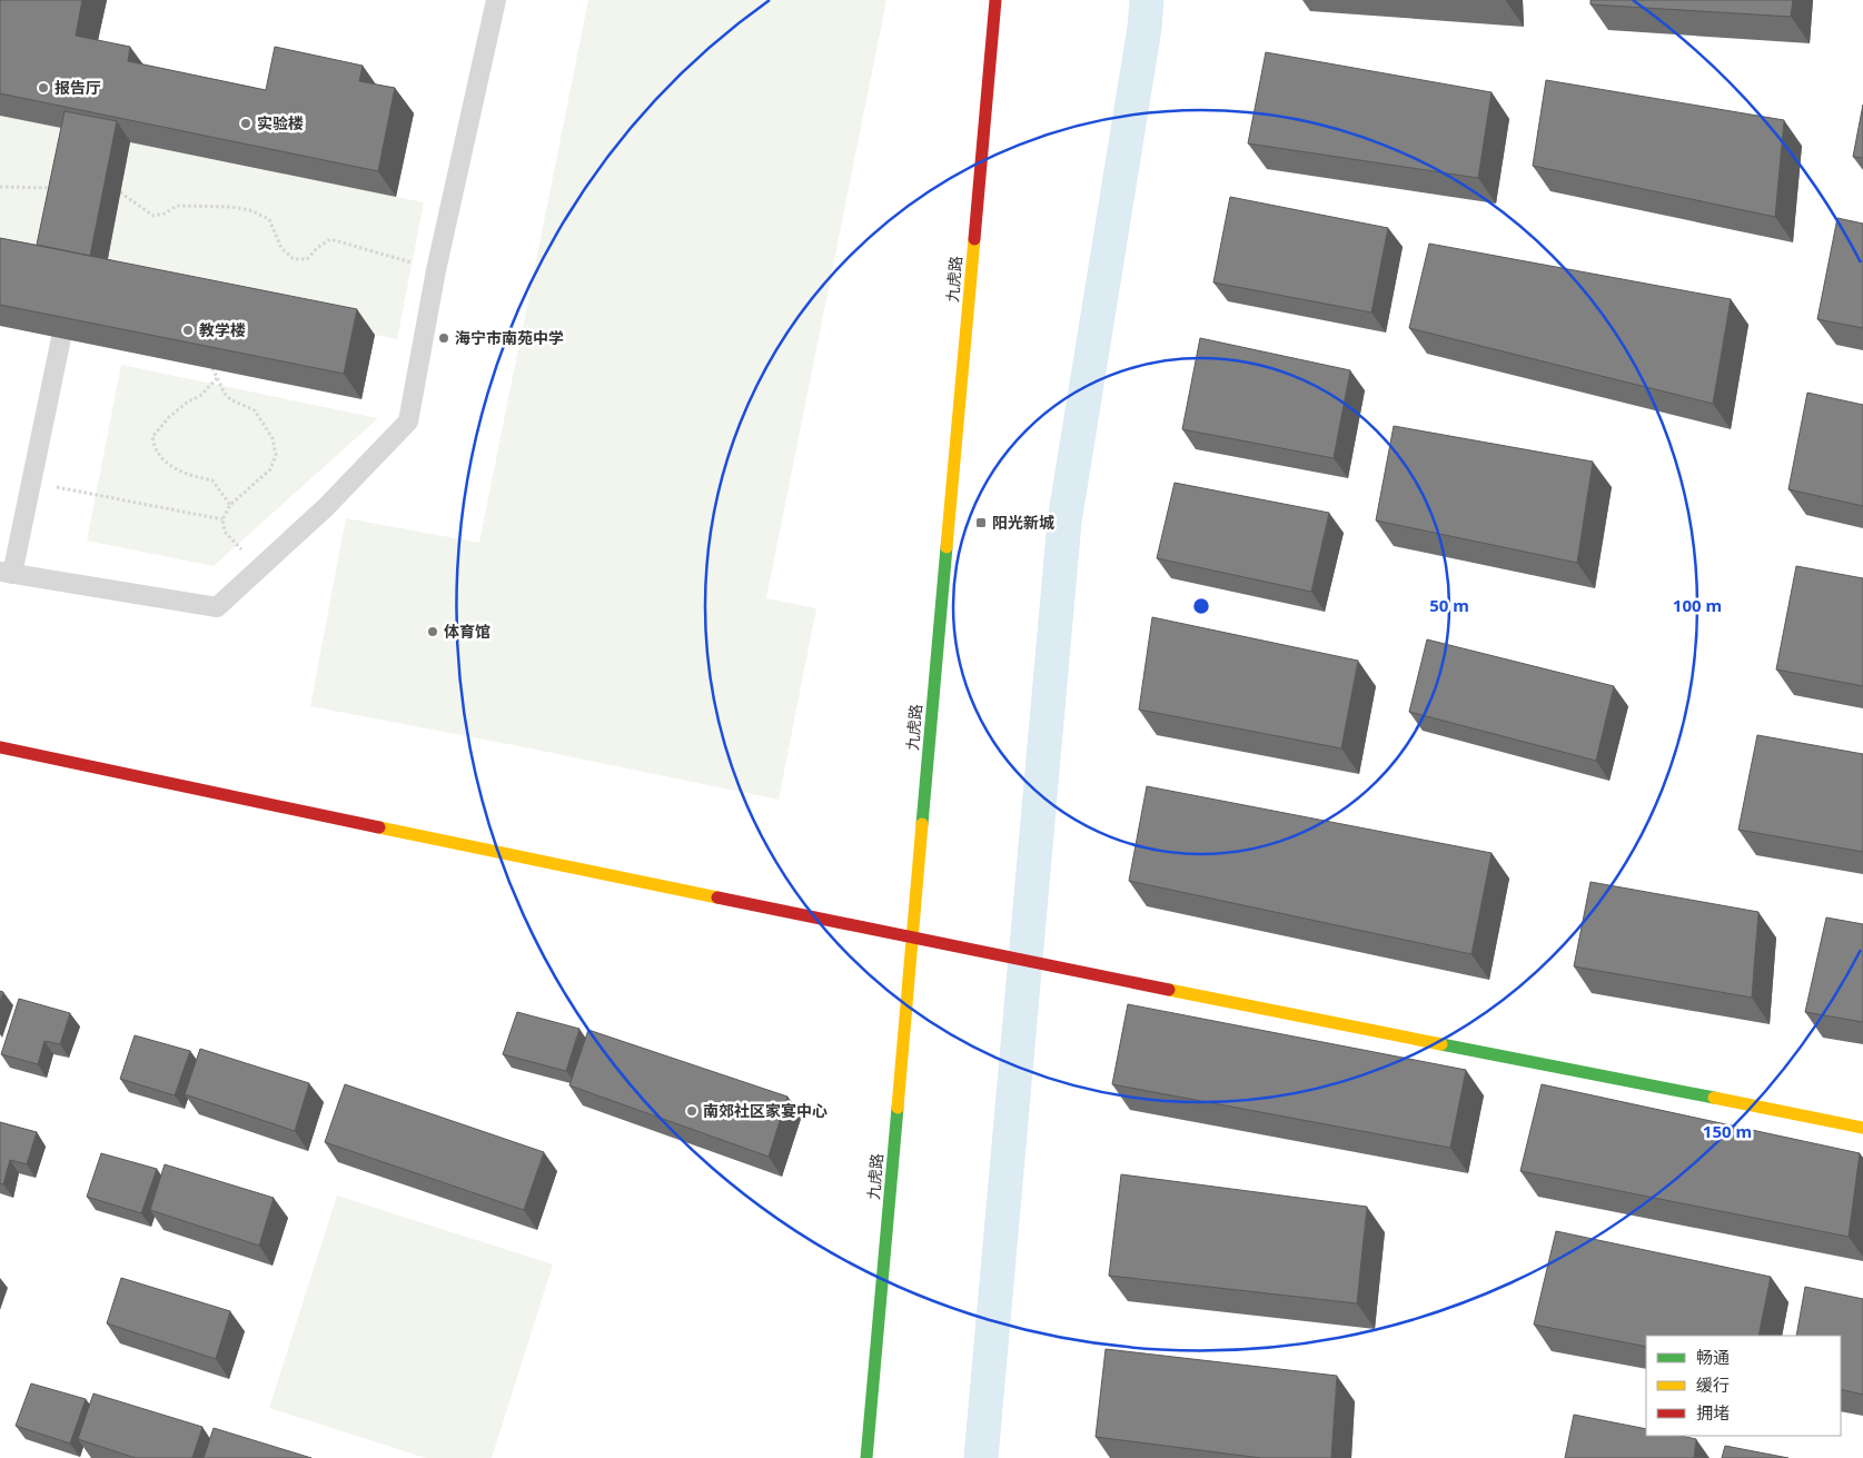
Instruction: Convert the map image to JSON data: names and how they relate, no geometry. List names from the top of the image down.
{
  "streets": {
    "street": ["九虎路"]
  },
  "places": {
    "other": [
      "报告厅",
      "实验楼",
      "教学楼",
      "海宁市南苑中学",
      "体育馆",
      "南郊社区家宴中心"
    ],
    "transit": ["阳光新城"]
  },
  "legend": ["畅通", "缓行", "拥堵"],
  "rings": ["50 m", "100 m", "150 m"]
}
